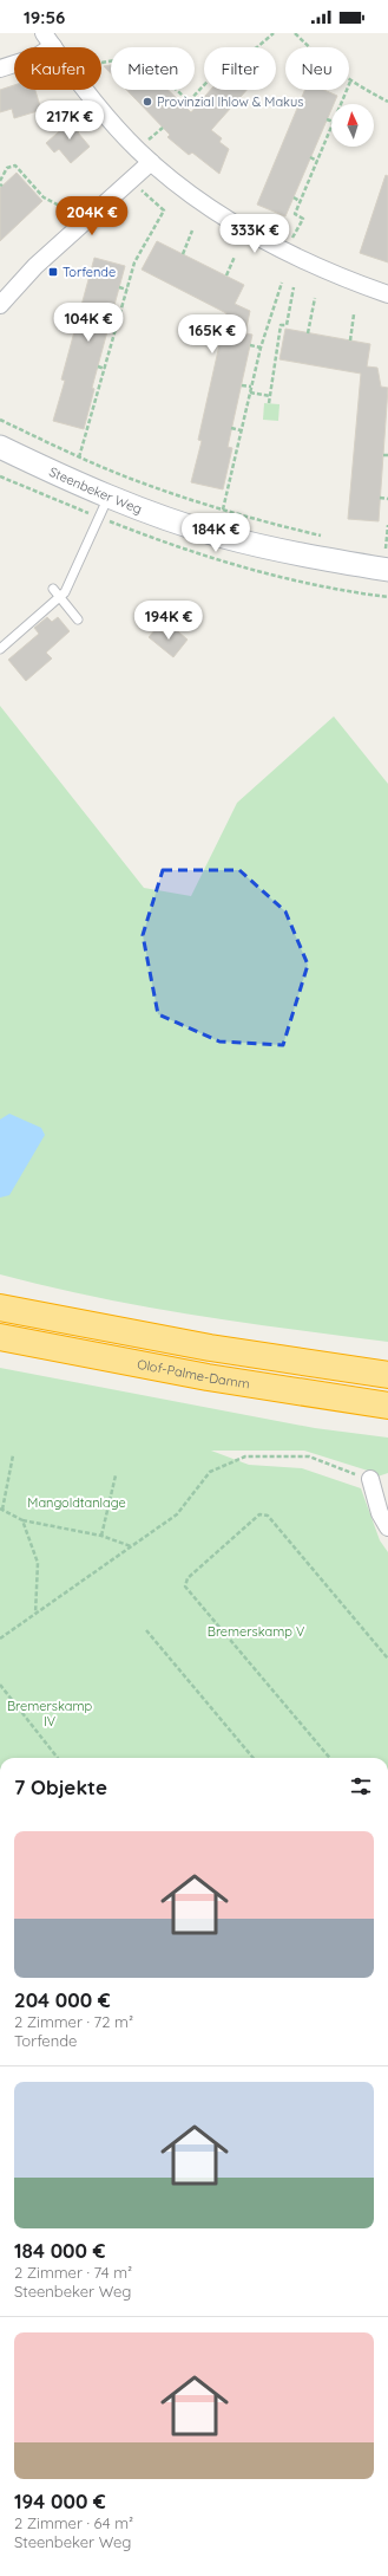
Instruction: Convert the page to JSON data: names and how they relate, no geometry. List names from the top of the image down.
{
  "streets": {
    "highway": ["Olof-Palme-Damm"],
    "main road": ["Steenbeker Weg"]
  },
  "parks": ["Mangoldtanlage", "Bremerskamp V", "Bremerskamp IV"],
  "places": {
    "other": ["Provinzial Ihlow & Makus"],
    "transit": ["Torfende"]
  },
  "north": "top",
  "page": {
    "status": "19:56",
    "chip": [
      "Kaufen",
      "Mieten",
      "Filter",
      "Neu"
    ],
    "price": [
      "217K €",
      "204K €",
      "333K €",
      "104K €",
      "165K €",
      "184K €",
      "194K €"
    ],
    "heading": "7 Objekte",
    "list": [
      {
        "name": "204 000 €",
        "note": "2 Zimmer · 72 m² · Torfende"
      },
      {
        "name": "184 000 €",
        "note": "2 Zimmer · 74 m² · Steenbeker Weg"
      },
      {
        "name": "194 000 €",
        "note": "2 Zimmer · 64 m² · Steenbeker Weg"
      }
    ]
  }
}
